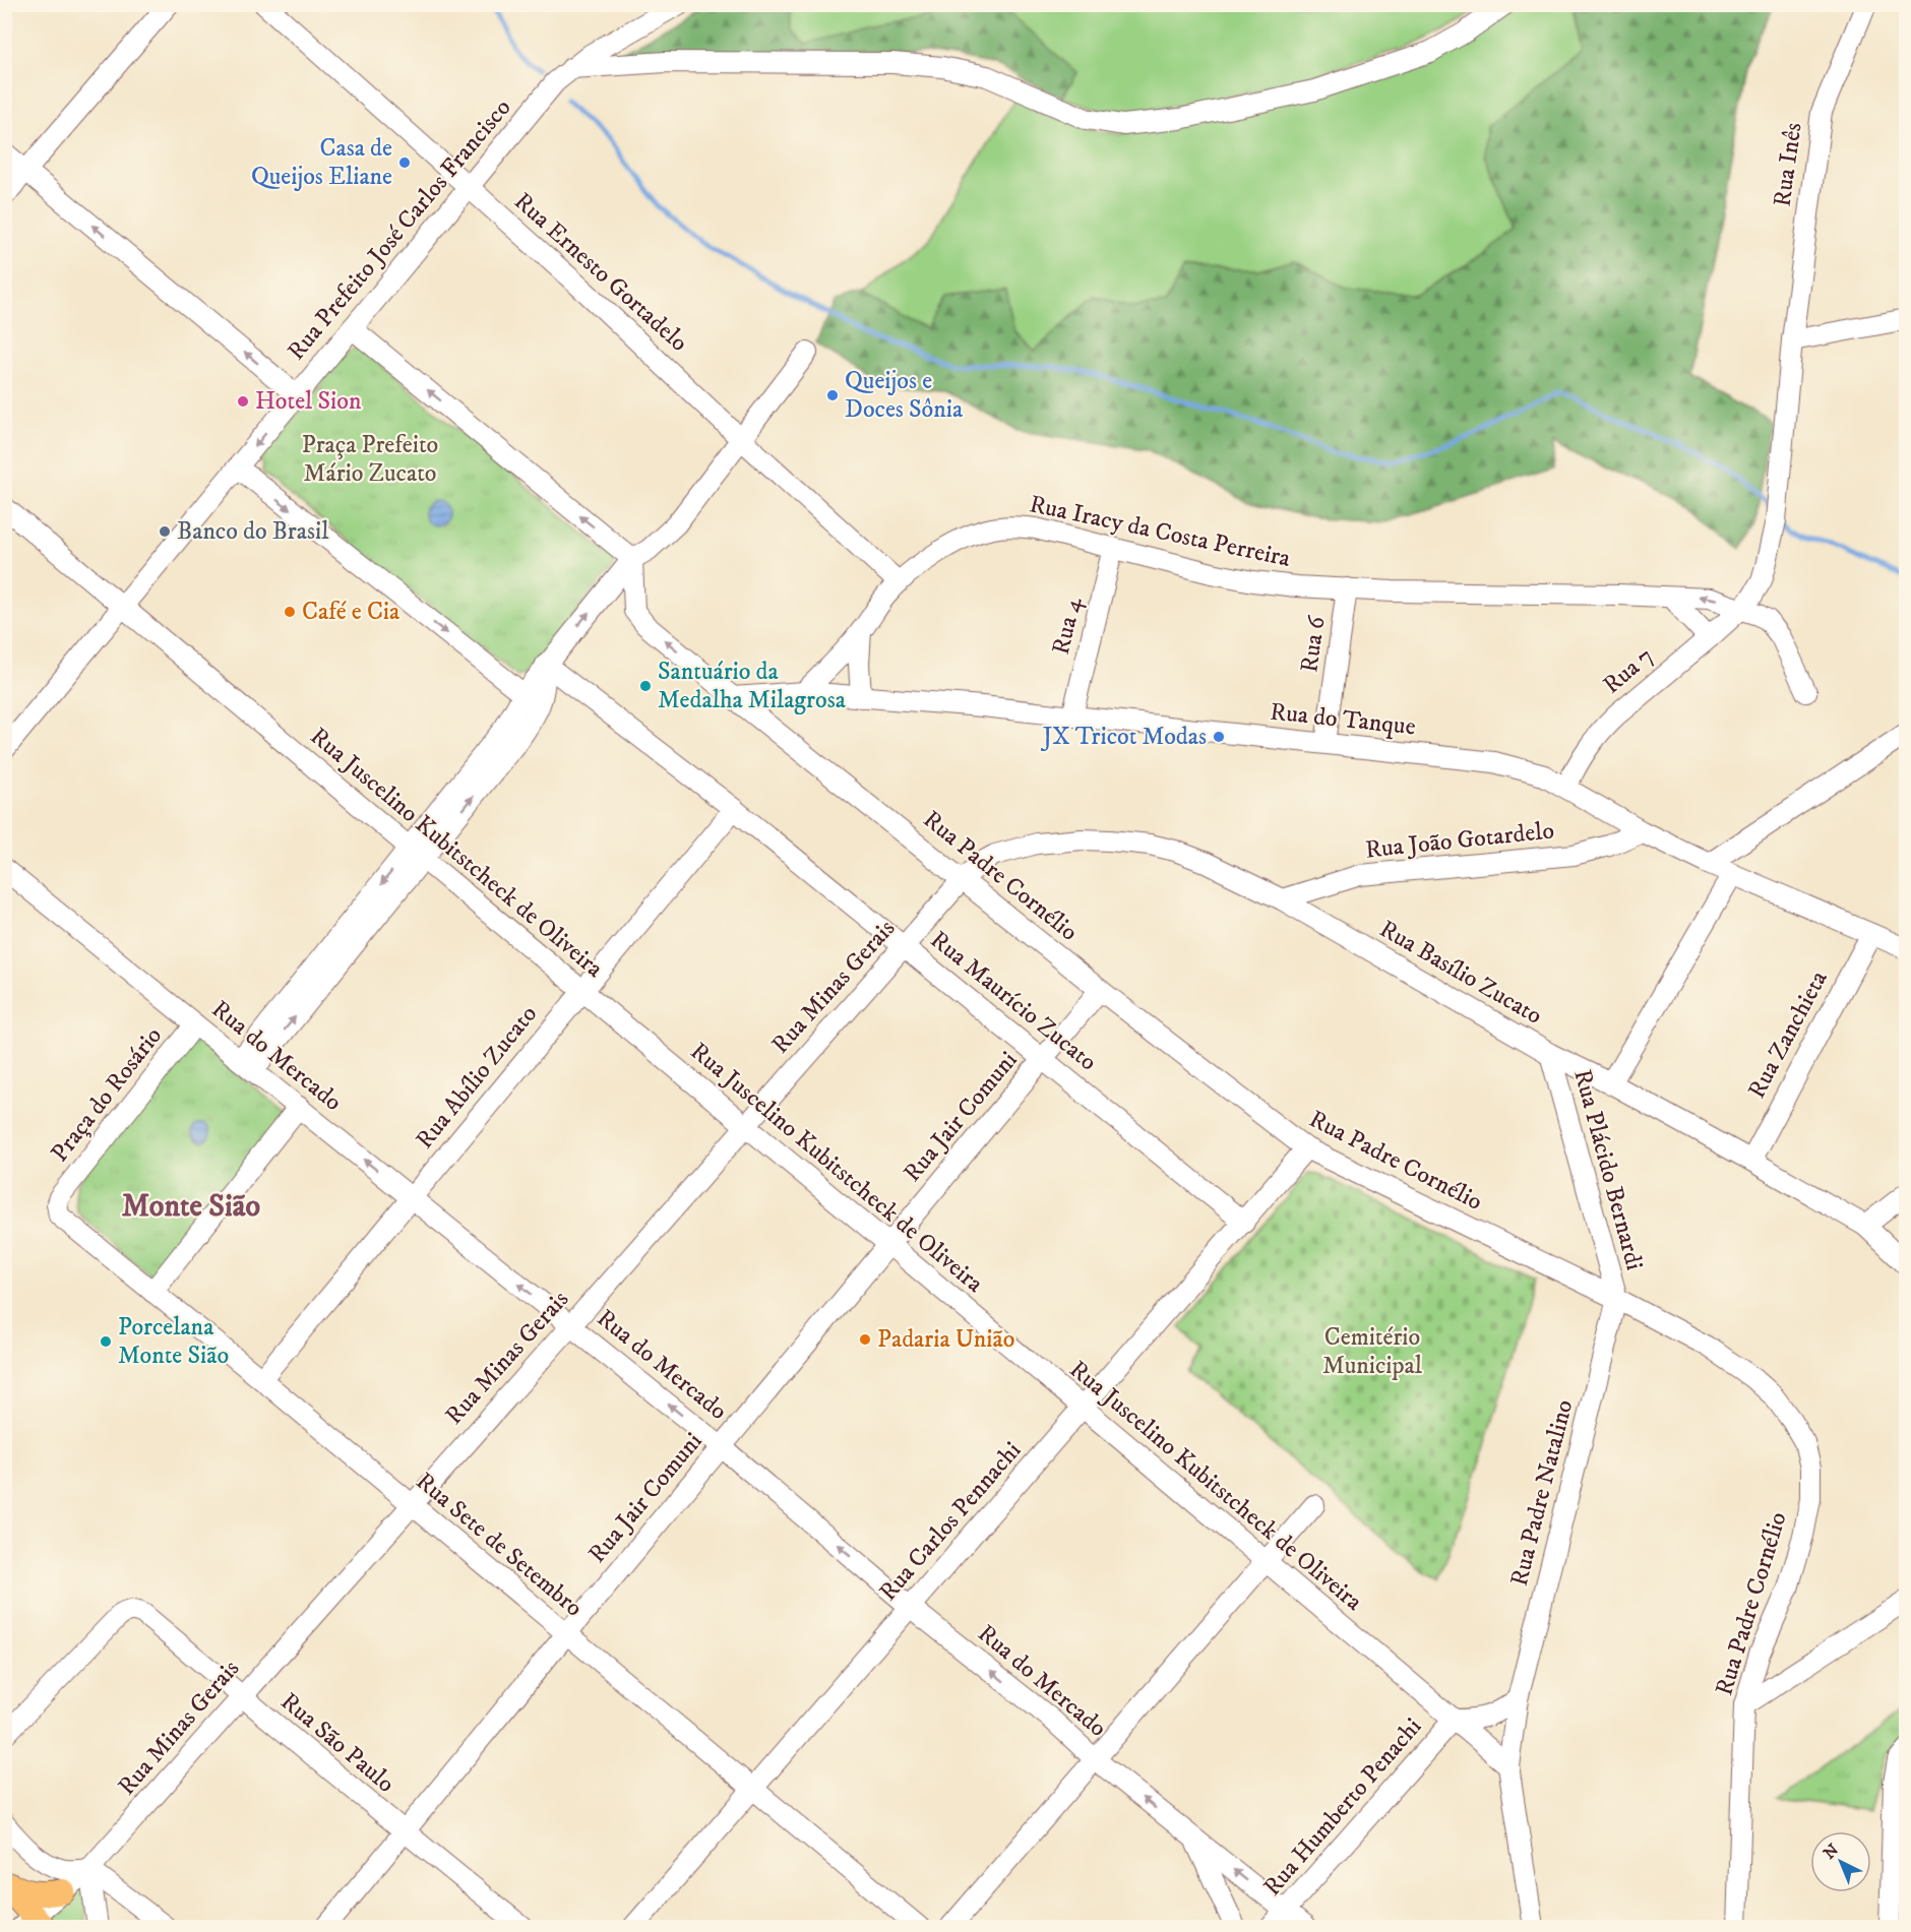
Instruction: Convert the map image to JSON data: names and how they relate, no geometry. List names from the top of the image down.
{
  "streets": {
    "street": [
      "Rua Inês",
      "Rua Prefeito José Carlos Francisco",
      "Rua Ernesto Gortadelo",
      "Rua Iracy da Costa Perreira",
      "Rua 4",
      "Rua 6",
      "Rua 7",
      "Rua do Tanque",
      "Rua João Gotardelo",
      "Rua Juscelino Kubitstcheck de Oliveira",
      "Rua Padre Cornélio",
      "Rua Basílio Zucato",
      "Rua Minas Gerais",
      "Rua Maurício Zucato",
      "Rua Zanchieta",
      "Rua do Mercado",
      "Rua Abílio Zucato",
      "Praça do Rosário",
      "Rua Jair Comuni",
      "Rua Plácido Bernardi",
      "Rua Padre Natalino",
      "Rua Carlos Pennachi",
      "Rua Sete de Setembro",
      "Rua São Paulo",
      "Rua Humberto Penachi"
    ]
  },
  "crossings": [
    ["Rua Inês", "Rua Iracy da Costa Perreira"],
    ["Rua Inês", "Rua 7"],
    ["Rua Prefeito José Carlos Francisco", "Rua Ernesto Gortadelo"],
    ["Rua Prefeito José Carlos Francisco", "Rua Juscelino Kubitstcheck de Oliveira"],
    ["Rua Ernesto Gortadelo", "Rua Iracy da Costa Perreira"],
    ["Rua Iracy da Costa Perreira", "Rua 4"],
    ["Rua Iracy da Costa Perreira", "Rua 6"],
    ["Rua Iracy da Costa Perreira", "Rua 7"],
    ["Rua Iracy da Costa Perreira", "Rua do Tanque"],
    ["Rua 4", "Rua do Tanque"],
    ["Rua 6", "Rua do Tanque"],
    ["Rua 7", "Rua do Tanque"],
    ["Rua do Tanque", "Rua João Gotardelo"],
    ["Rua do Tanque", "Rua Padre Cornélio"],
    ["Rua do Tanque", "Rua Zanchieta"],
    ["Rua João Gotardelo", "Rua Basílio Zucato"],
    ["Rua Juscelino Kubitstcheck de Oliveira", "Rua Minas Gerais"],
    ["Rua Juscelino Kubitstcheck de Oliveira", "Rua Abílio Zucato"],
    ["Rua Juscelino Kubitstcheck de Oliveira", "Rua Jair Comuni"],
    ["Rua Juscelino Kubitstcheck de Oliveira", "Rua Padre Natalino"],
    ["Rua Juscelino Kubitstcheck de Oliveira", "Rua Carlos Pennachi"],
    ["Rua Juscelino Kubitstcheck de Oliveira", "Rua Humberto Penachi"],
    ["Rua Padre Cornélio", "Rua Basílio Zucato"],
    ["Rua Padre Cornélio", "Rua Minas Gerais"],
    ["Rua Padre Cornélio", "Rua Jair Comuni"],
    ["Rua Padre Cornélio", "Rua Plácido Bernardi"],
    ["Rua Padre Cornélio", "Rua Padre Natalino"],
    ["Rua Padre Cornélio", "Rua Carlos Pennachi"],
    ["Rua Basílio Zucato", "Rua Minas Gerais"],
    ["Rua Basílio Zucato", "Rua Zanchieta"],
    ["Rua Basílio Zucato", "Rua Plácido Bernardi"],
    ["Rua Minas Gerais", "Rua Maurício Zucato"],
    ["Rua Minas Gerais", "Rua do Mercado"],
    ["Rua Minas Gerais", "Rua Sete de Setembro"],
    ["Rua Minas Gerais", "Rua São Paulo"],
    ["Rua Maurício Zucato", "Rua Abílio Zucato"],
    ["Rua Maurício Zucato", "Rua Jair Comuni"],
    ["Rua Maurício Zucato", "Rua Carlos Pennachi"],
    ["Rua do Mercado", "Rua Abílio Zucato"],
    ["Rua do Mercado", "Praça do Rosário"],
    ["Rua do Mercado", "Rua Jair Comuni"],
    ["Rua do Mercado", "Rua Carlos Pennachi"],
    ["Rua do Mercado", "Rua Humberto Penachi"],
    ["Rua Abílio Zucato", "Rua Sete de Setembro"],
    ["Praça do Rosário", "Rua Sete de Setembro"],
    ["Rua Jair Comuni", "Rua Sete de Setembro"],
    ["Rua Jair Comuni", "Rua São Paulo"],
    ["Rua Plácido Bernardi", "Rua Padre Natalino"],
    ["Rua Carlos Pennachi", "Rua Sete de Setembro"]
  ],
  "one_way": ["Rua do Mercado"],
  "districts": ["Monte Sião"],
  "parks": ["Praça Prefeito Mário Zucato", "Cemitério Municipal"],
  "places": [
    "Casa de Queijos Eliane",
    "Queijos e Doces Sônia",
    "Hotel Sion",
    "Banco do Brasil",
    "Café e Cia",
    "Santuário da Medalha Milagrosa",
    "JX Tricot Modas",
    "Padaria União",
    "Porcelana Monte Sião"
  ],
  "north": "top left"
}
